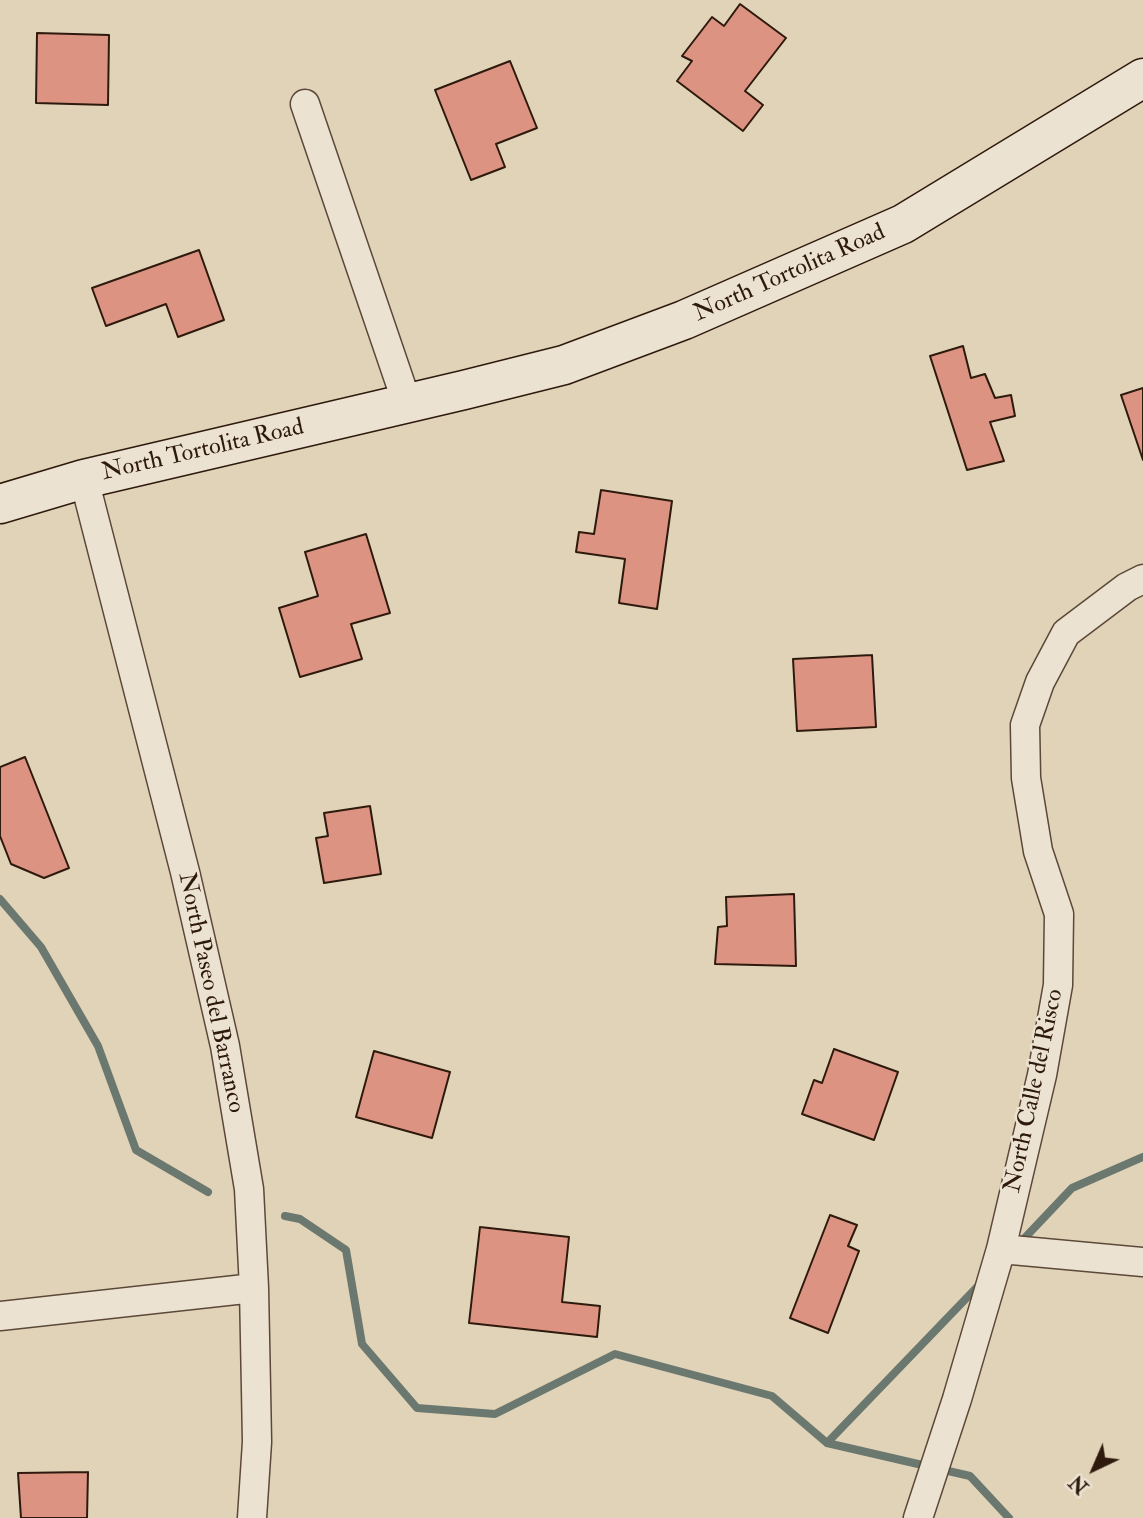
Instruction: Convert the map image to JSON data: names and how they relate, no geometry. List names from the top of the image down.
{
  "streets": {
    "street": ["North Tortolita Road", "North Paseo del Barranco", "North Calle del Risco"]
  },
  "crossings": [
    ["North Tortolita Road", "North Paseo del Barranco"]
  ],
  "north": "bottom left"
}
